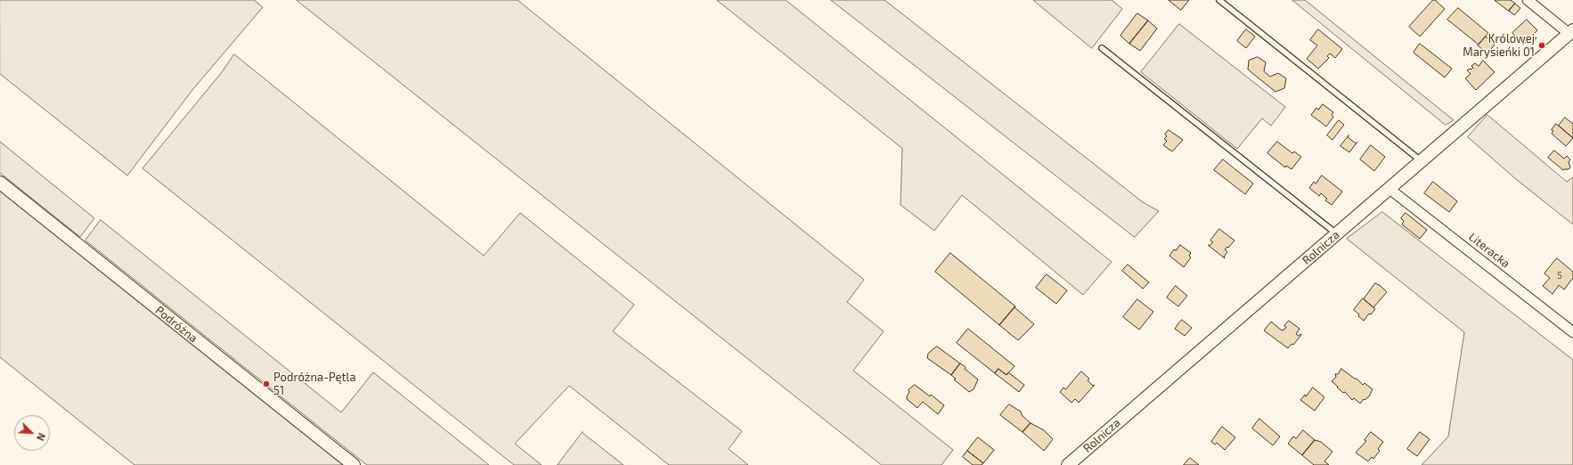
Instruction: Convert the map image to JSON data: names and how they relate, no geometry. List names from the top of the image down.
{
  "streets": {
    "street": ["Rolnicza", "Literacka", "Podróżna"]
  },
  "crossings": [
    ["Rolnicza", "Literacka"]
  ],
  "places": ["Królowej Marysieńki 01", "Podróżna-Pętla 51"],
  "house_numbers": ["5"],
  "north": "bottom right"
}
